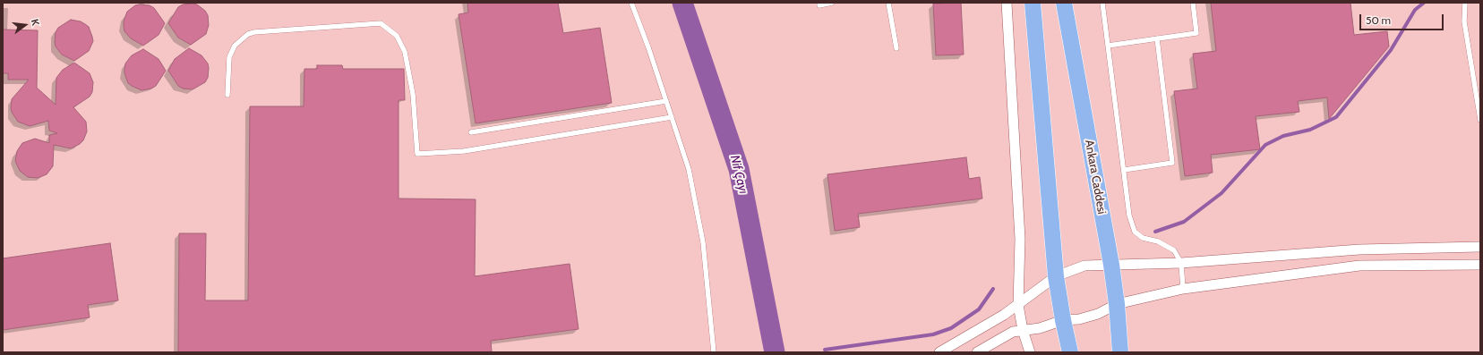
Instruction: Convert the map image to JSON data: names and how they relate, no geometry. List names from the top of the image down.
{
  "streets": {
    "highway": ["Ankara Caddesi"]
  },
  "water": ["Nif Çayı"],
  "scale_bar": "50 m",
  "north": "right"
}
